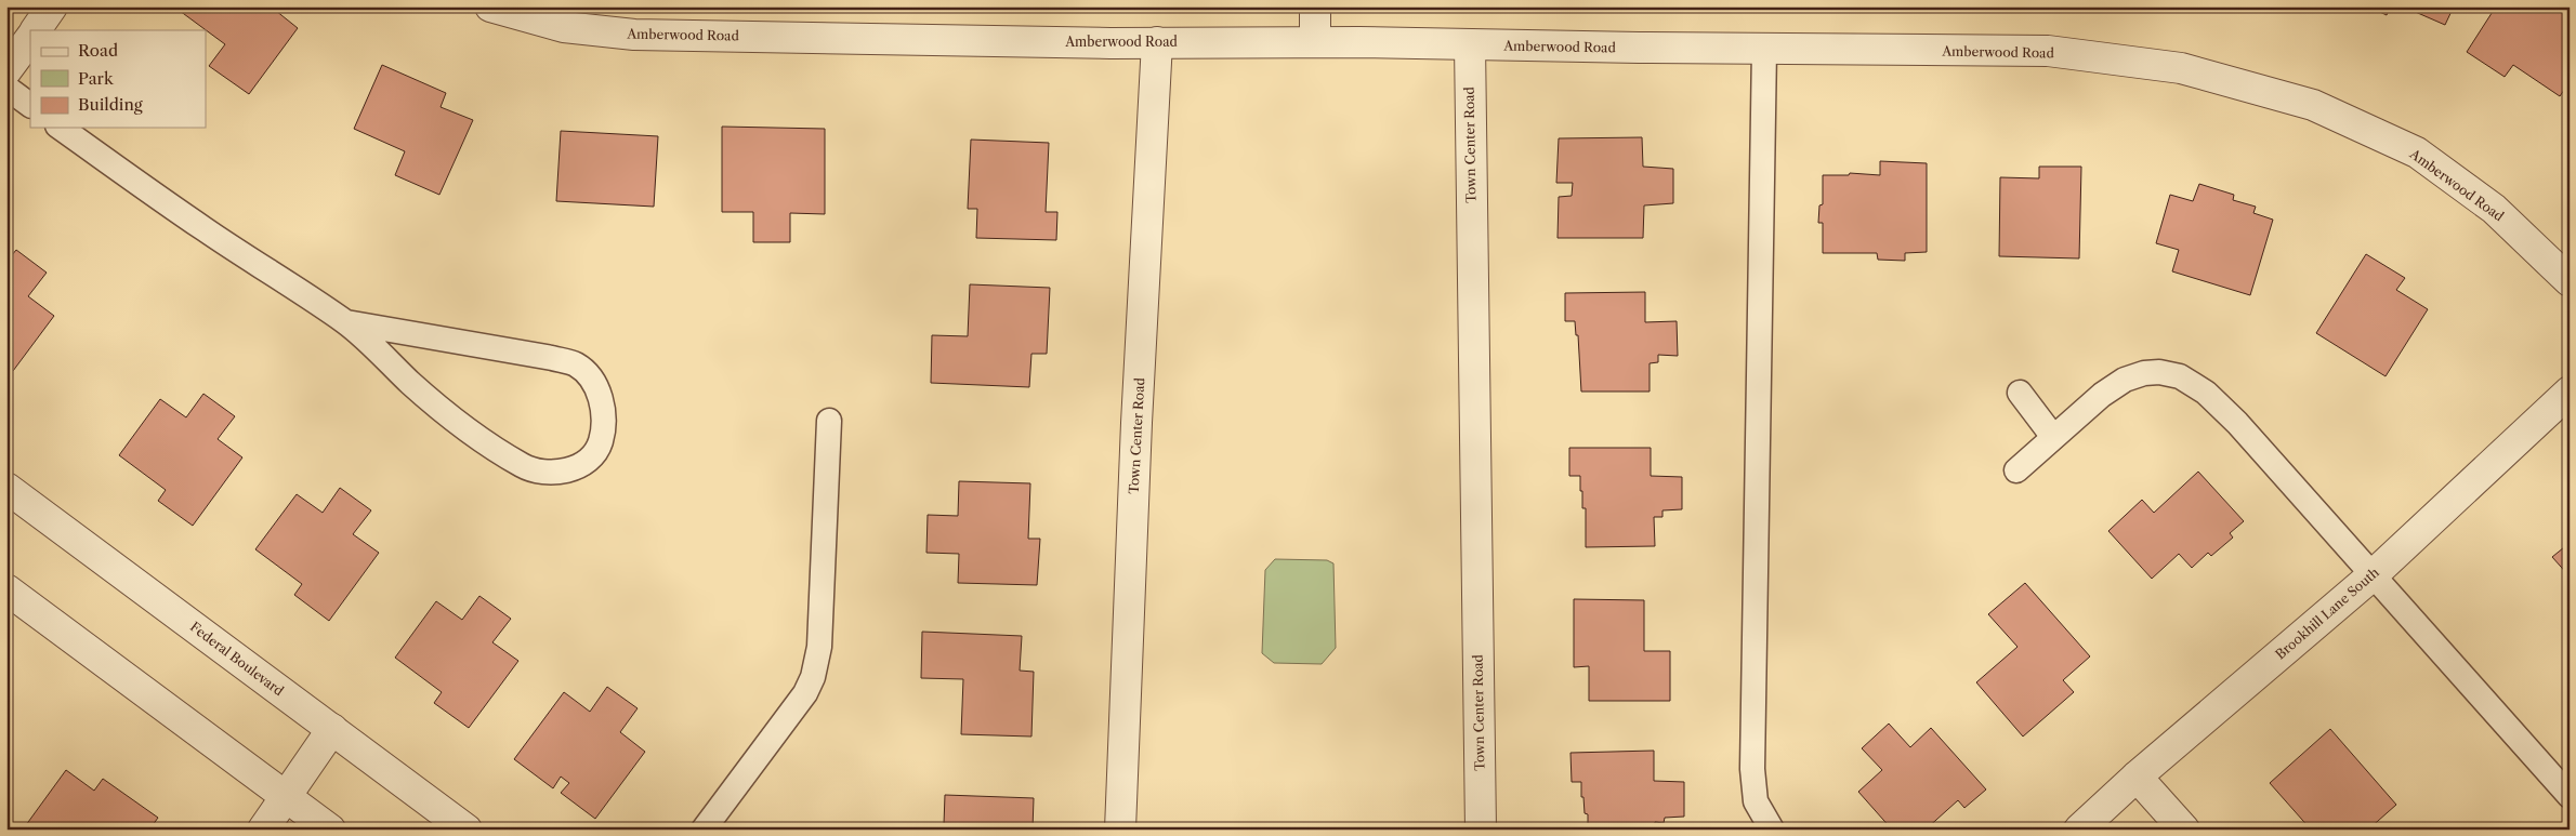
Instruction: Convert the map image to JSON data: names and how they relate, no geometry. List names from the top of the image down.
{
  "streets": {
    "street": [
      "Amberwood Road",
      "Town Center Road",
      "Brookhill Lane South",
      "Federal Boulevard"
    ]
  },
  "crossings": [
    ["Amberwood Road", "Town Center Road"]
  ],
  "legend": ["Road", "Park", "Building"]
}
